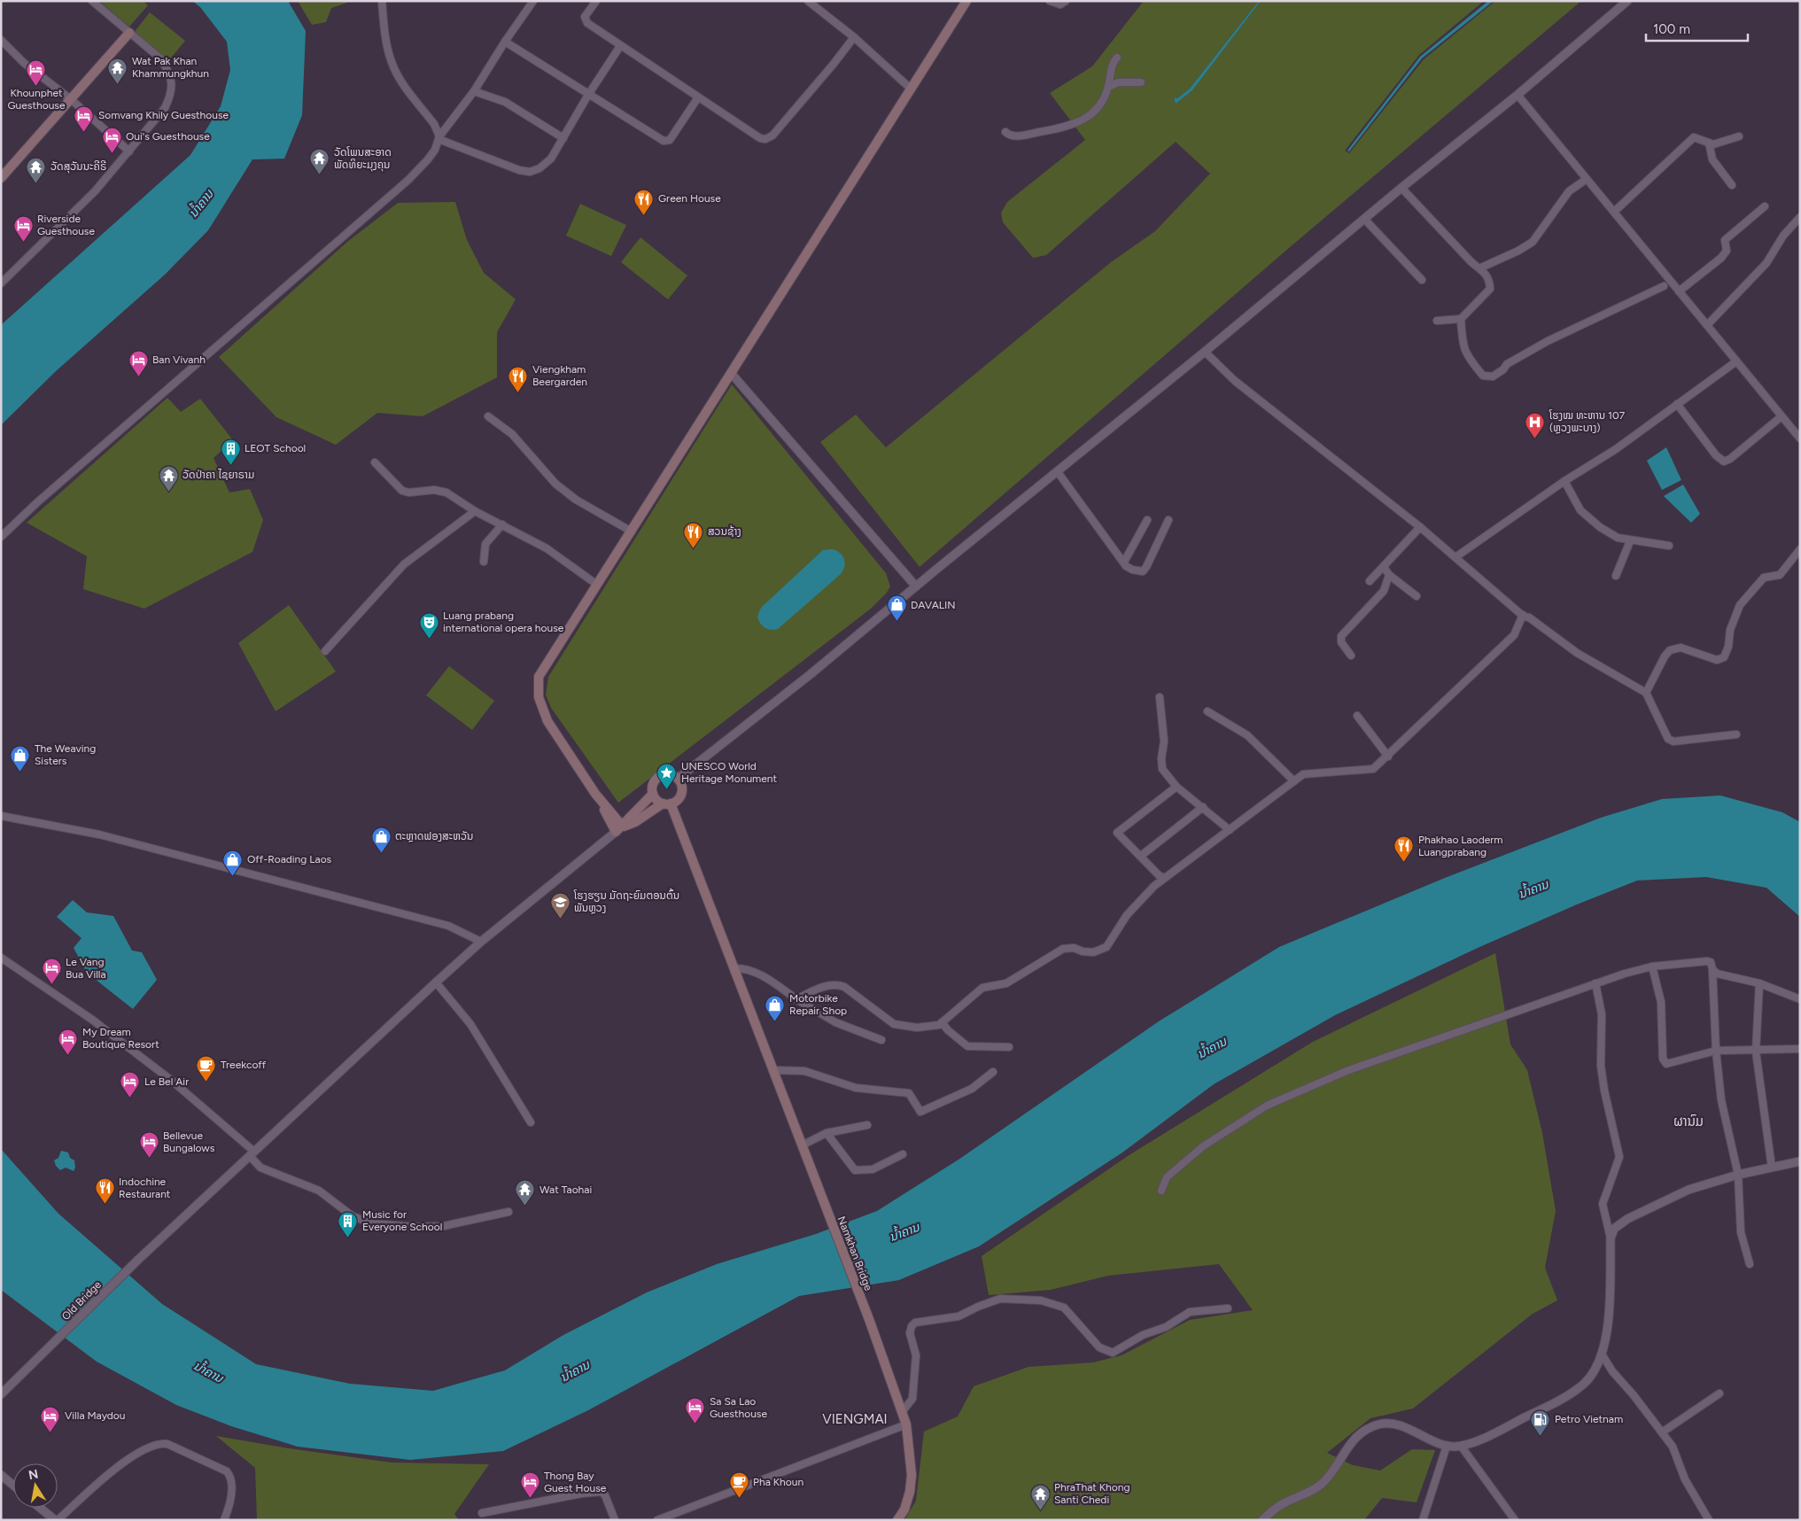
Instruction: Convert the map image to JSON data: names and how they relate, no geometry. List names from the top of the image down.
{
  "streets": {
    "main road": ["Namkhan Bridge"],
    "street": ["Old Bridge"]
  },
  "districts": ["ຜານົມ", "VIENGMAI"],
  "water": ["ນ້ຳຄານ"],
  "places": {
    "temple": [
      "Wat Pak Khan Khammungkhun",
      "ວັດໂພນສະອາດ ພັດທິຍະມຸງຄຸນ",
      "ວັດສຸວັນນະຄີຣີ",
      "ວັດປ່າຄາ ໄຊຍາຣາມ",
      "Wat Taohai",
      "PhraThat Khong Santi Chedi"
    ],
    "hotel": [
      "Khounphet Guesthouse",
      "Somvang Khily Guesthouse",
      "Oui's Guesthouse",
      "Riverside Guesthouse",
      "Ban Vivanh",
      "Le Vang Bua Villa",
      "My Dream Boutique Resort",
      "Le Bel Air",
      "Bellevue Bungalows",
      "Sa Sa Lao Guesthouse",
      "Villa Maydou",
      "Thong Bay Guest House"
    ],
    "restaurant": [
      "Green House",
      "Viengkham Beergarden",
      "ສວນຊ້າງ",
      "Phakhao Laoderm Luangprabang",
      "Indochine Restaurant"
    ],
    "hospital": ["ໂຮງໝ ທະຫານ 107 (ຫຼວງພະບາງ)"],
    "building": ["LEOT School", "Music for Everyone School"],
    "shop": [
      "DAVALIN",
      "The Weaving Sisters",
      "ຕະຫຼາດຟອງສະຫວັນ",
      "Off-Roading Laos",
      "Motorbike Repair Shop"
    ],
    "theatre": ["Luang prabang international opera house"],
    "place": ["UNESCO World Heritage Monument"],
    "school or university": ["ໂຮງຮຽນ ມັດຖະຍົມຕອນຕົ້ນ ພັນຫຼວງ"],
    "cafe": ["Treekcoff", "Pha Khoun"],
    "fuel station": ["Petro Vietnam"]
  },
  "scale_bar": "100 m",
  "north": "top"
}
